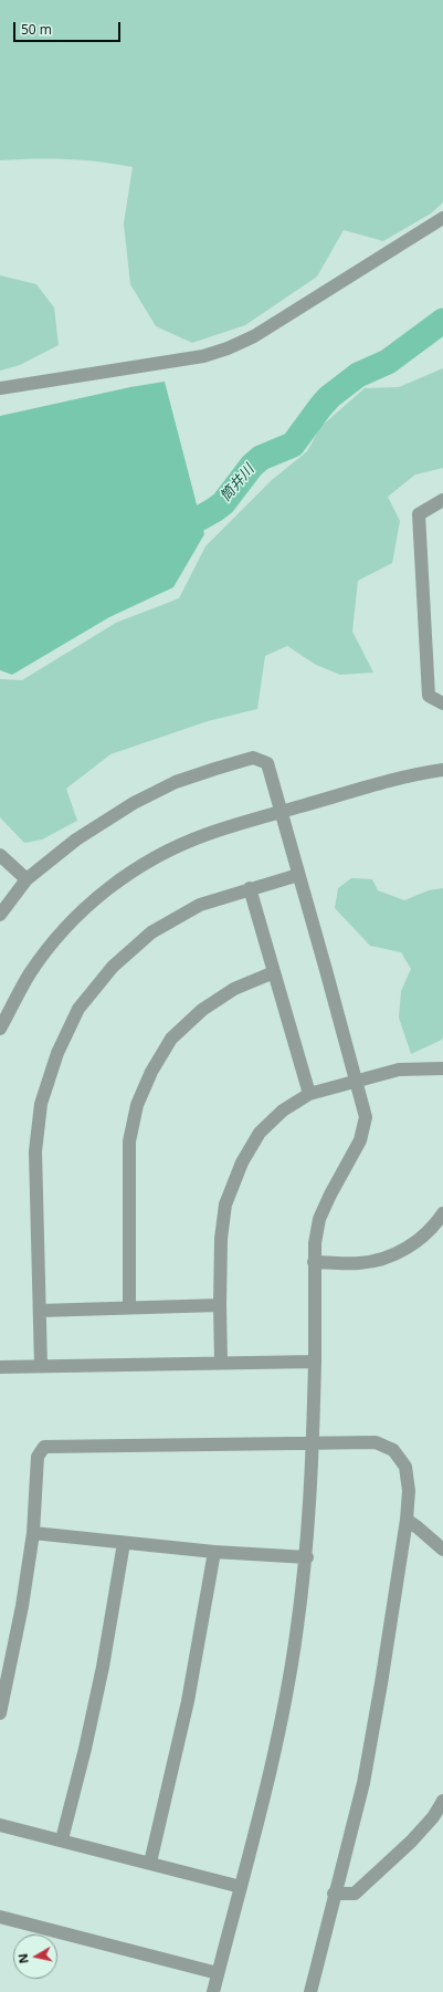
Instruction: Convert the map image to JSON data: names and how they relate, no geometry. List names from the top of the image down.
{
  "water": ["筒井川"],
  "scale_bar": "50 m",
  "north": "left"
}
